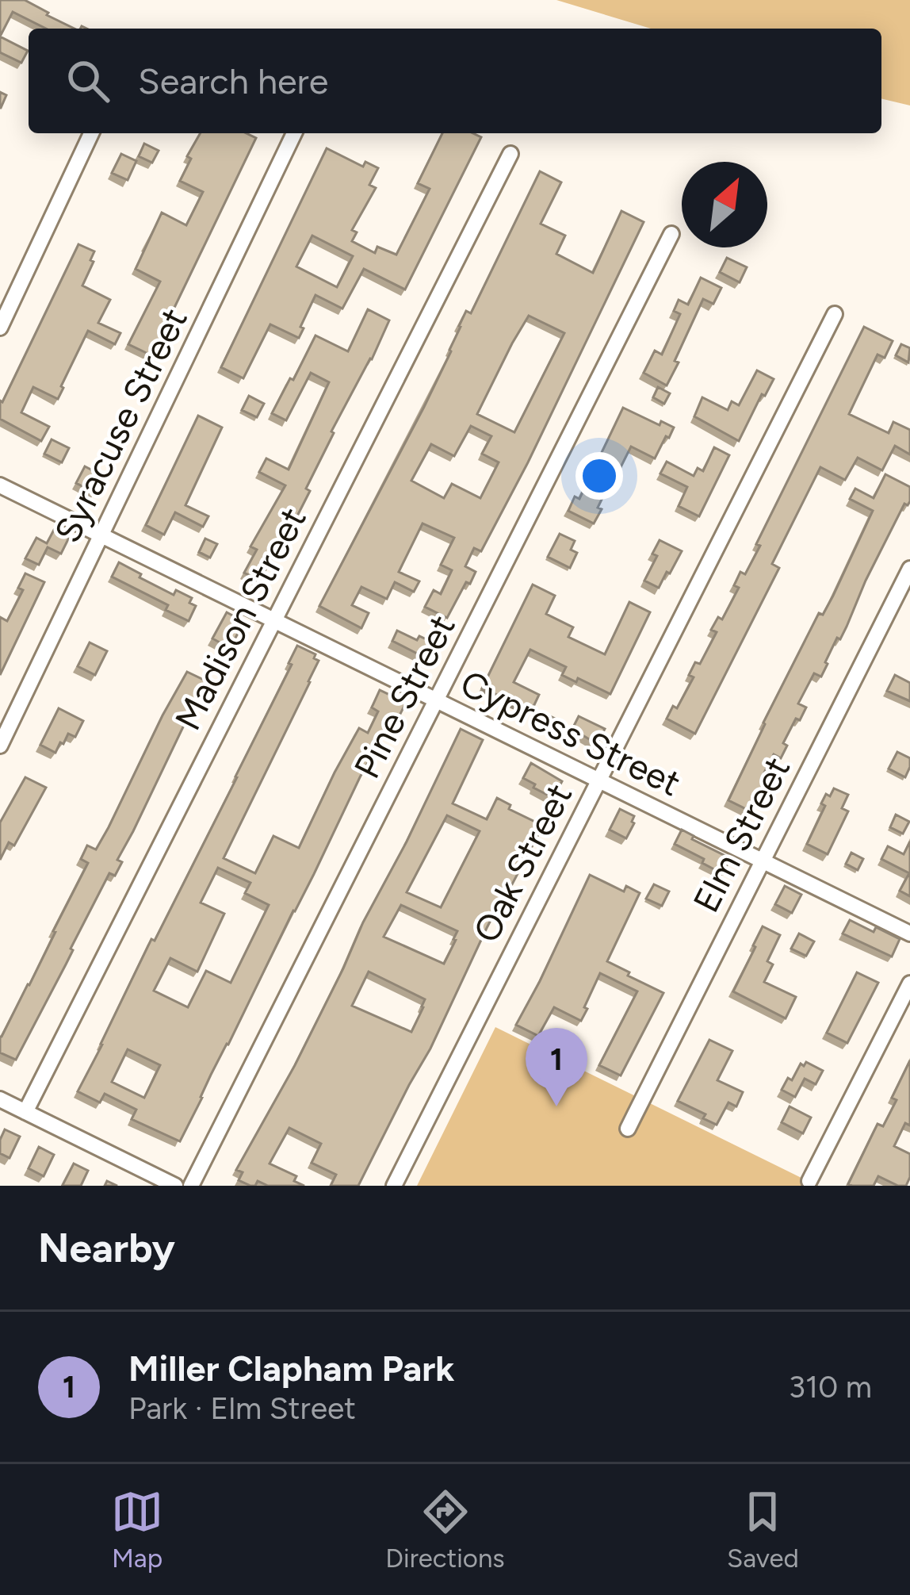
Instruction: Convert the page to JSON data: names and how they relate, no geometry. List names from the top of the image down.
{
  "streets": {
    "street": [
      "Syracuse Street",
      "Madison Street",
      "Pine Street",
      "Cypress Street",
      "Elm Street",
      "Oak Street"
    ]
  },
  "crossings": [
    ["Syracuse Street", "Cypress Street"],
    ["Madison Street", "Cypress Street"],
    ["Pine Street", "Cypress Street"],
    ["Cypress Street", "Elm Street"],
    ["Cypress Street", "Oak Street"]
  ],
  "north": "top right",
  "page": {
    "search": "Search here",
    "pins": "1",
    "heading": "Nearby",
    "list": [
      {
        "mark": "1",
        "name": "Miller Clapham Park",
        "note": "Park · Elm Street",
        "value": "310 m"
      }
    ],
    "nav": ["Map", "Directions", "Saved"]
  }
}
